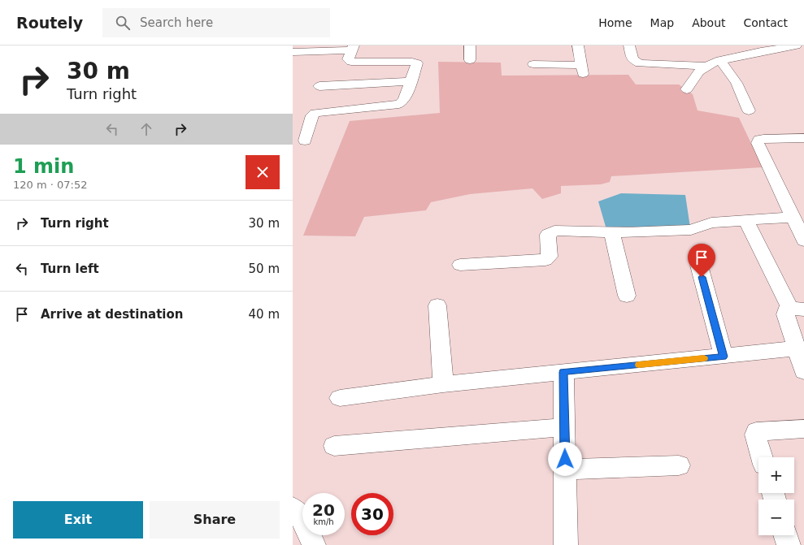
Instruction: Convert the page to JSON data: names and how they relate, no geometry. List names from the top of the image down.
{
  "page": {
    "header": "Routely",
    "search": "Search here",
    "nav": [
      "Home",
      "Map",
      "About",
      "Contact"
    ],
    "turn": ["30 m", "Turn right"],
    "heading": ["1 min", "120 m · 07:52"],
    "list": [
      {
        "name": "Turn right",
        "value": "30 m"
      },
      {
        "name": "Turn left",
        "value": "50 m"
      },
      {
        "name": "Arrive at destination",
        "value": "40 m"
      }
    ],
    "map_buttons": ["+", "−"],
    "speed": "20 km/h",
    "limit": "30",
    "buttons": ["Exit", "Share"]
  }
}
